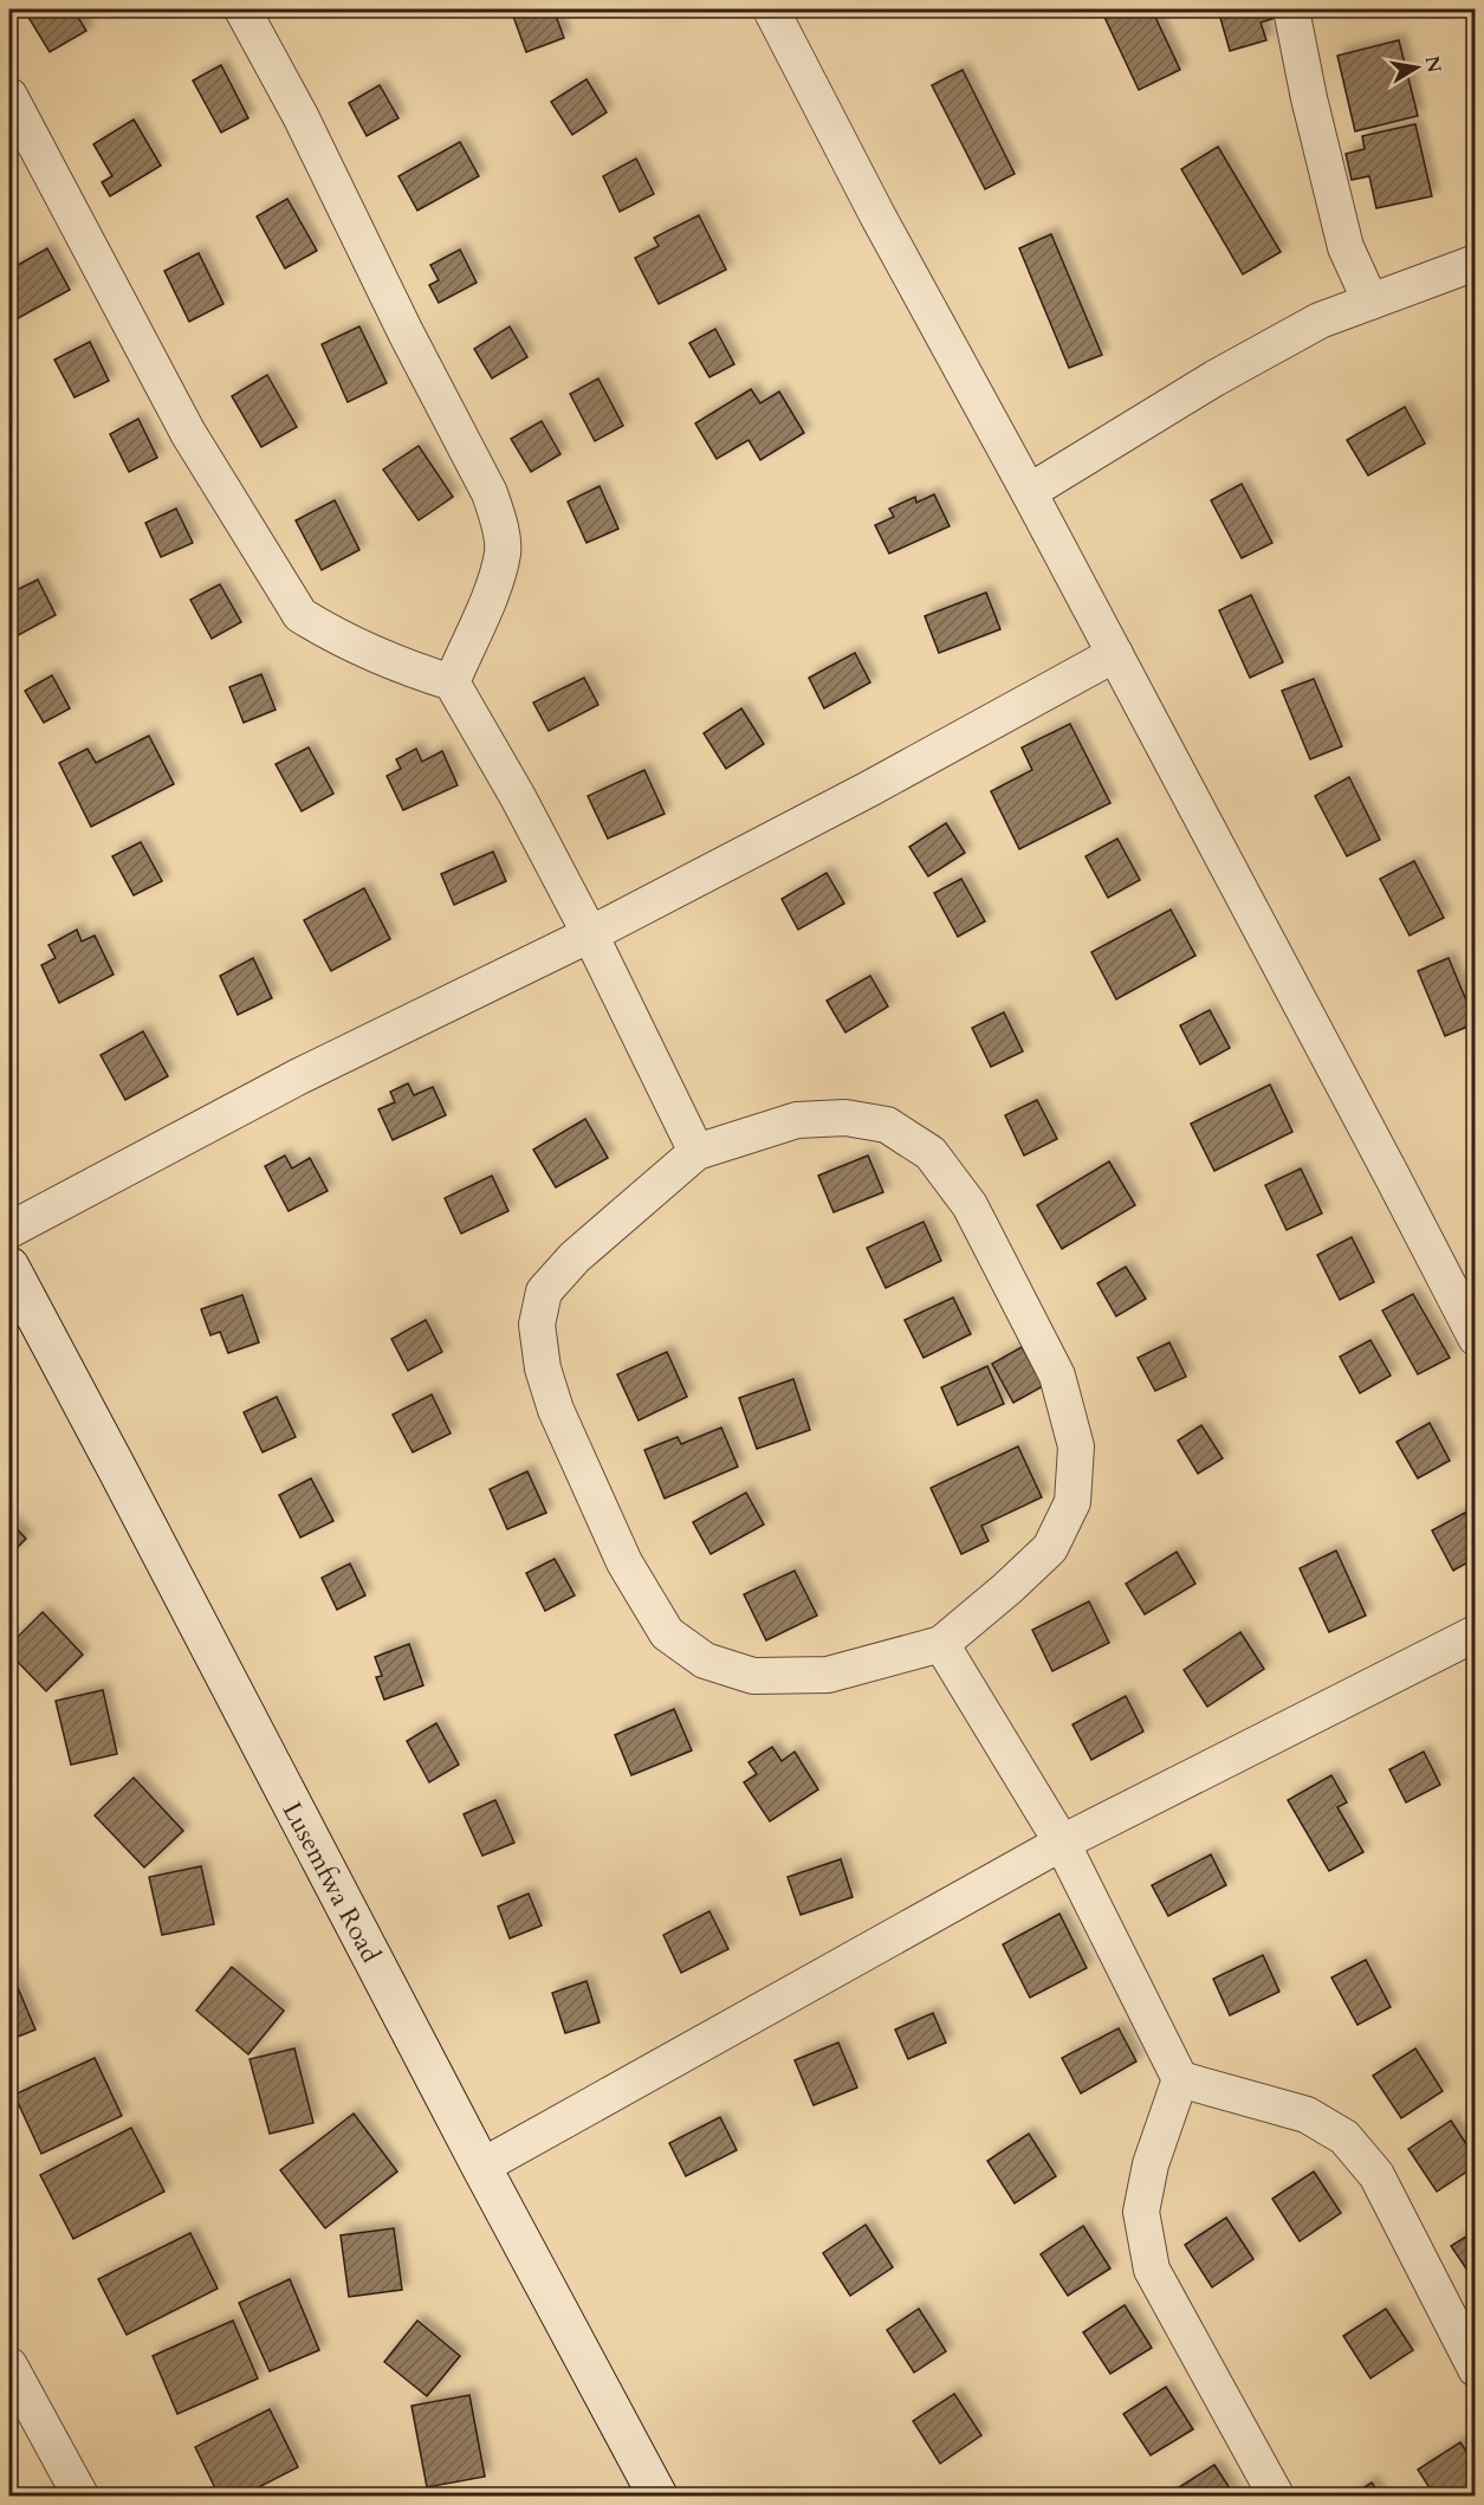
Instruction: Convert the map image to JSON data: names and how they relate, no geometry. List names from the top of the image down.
{
  "streets": {
    "street": ["Lusemfwa Road"]
  },
  "north": "right"
}
